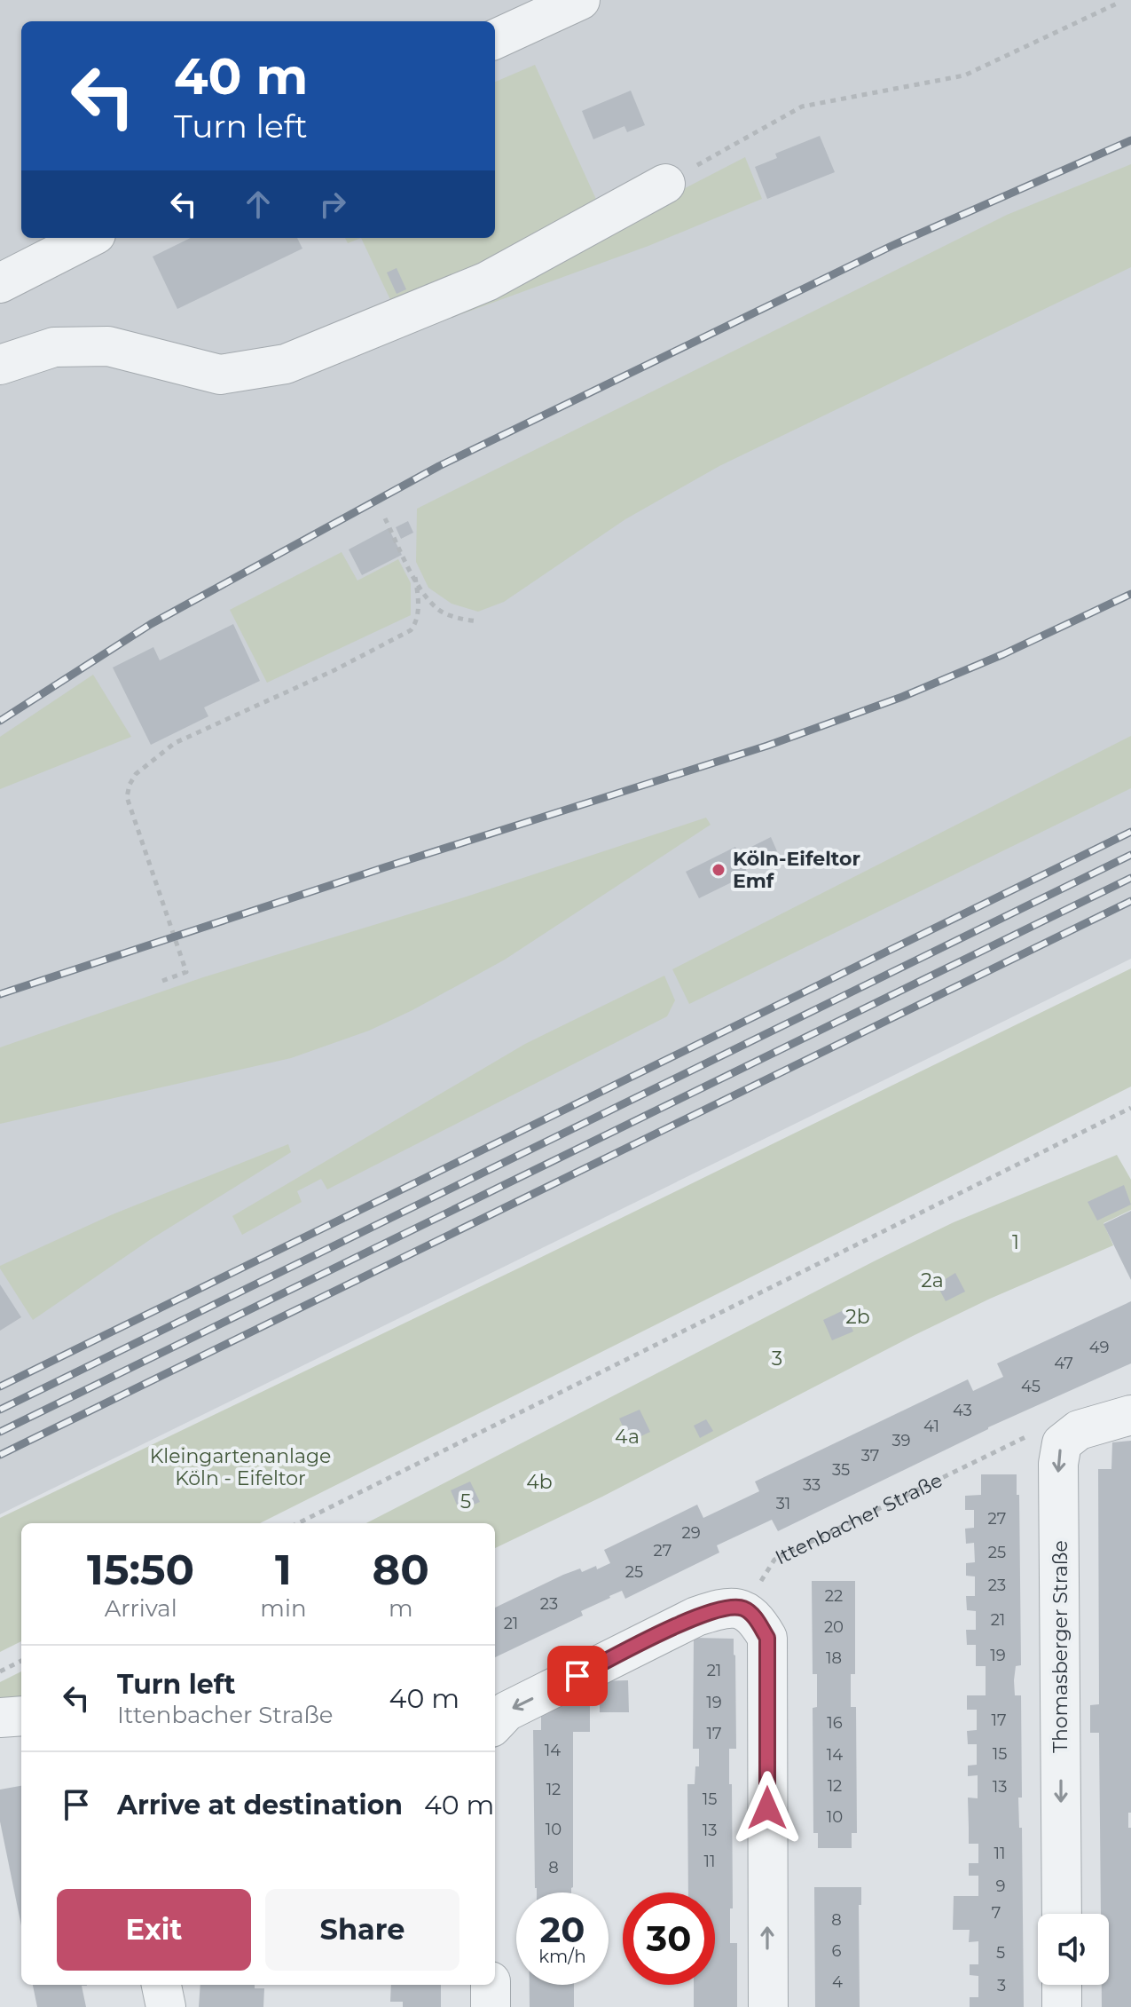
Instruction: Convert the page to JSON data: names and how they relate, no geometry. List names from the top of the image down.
{
  "streets": {
    "street": ["Thomasberger Straße"],
    "path": ["Ittenbacher Straße"]
  },
  "crossings": [
    ["Ittenbacher Straße", "Thomasberger Straße"]
  ],
  "parks": [
    "1",
    "2a",
    "2b",
    "3",
    "4a",
    "Kleingartenanlage Köln - Eifeltor",
    "4b",
    "5"
  ],
  "places": ["Köln-Eifeltor Emf"],
  "house_numbers": [
    "49",
    "47",
    "45",
    "43",
    "41",
    "39",
    "37",
    "35",
    "33",
    "31",
    "27",
    "29",
    "27",
    "25",
    "25",
    "23",
    "22",
    "23",
    "21",
    "21",
    "20",
    "19",
    "18",
    "21",
    "19",
    "17",
    "16",
    "17",
    "14",
    "15",
    "14",
    "12",
    "13",
    "12",
    "15",
    "10",
    "10",
    "13",
    "11",
    "11",
    "8",
    "9",
    "7",
    "8",
    "6",
    "5",
    "4",
    "3"
  ],
  "page": {
    "turn": ["40 m", "Turn left"],
    "eta": [
      "15:50",
      "Arrival",
      "1",
      "min",
      "80",
      "m"
    ],
    "list": [
      {
        "name": "Turn left",
        "note": "Ittenbacher Straße",
        "value": "40 m"
      },
      {
        "name": "Arrive at destination",
        "value": "40 m"
      }
    ],
    "buttons": ["Exit", "Share"],
    "speed": "20 km/h",
    "limit": "30"
  }
}
